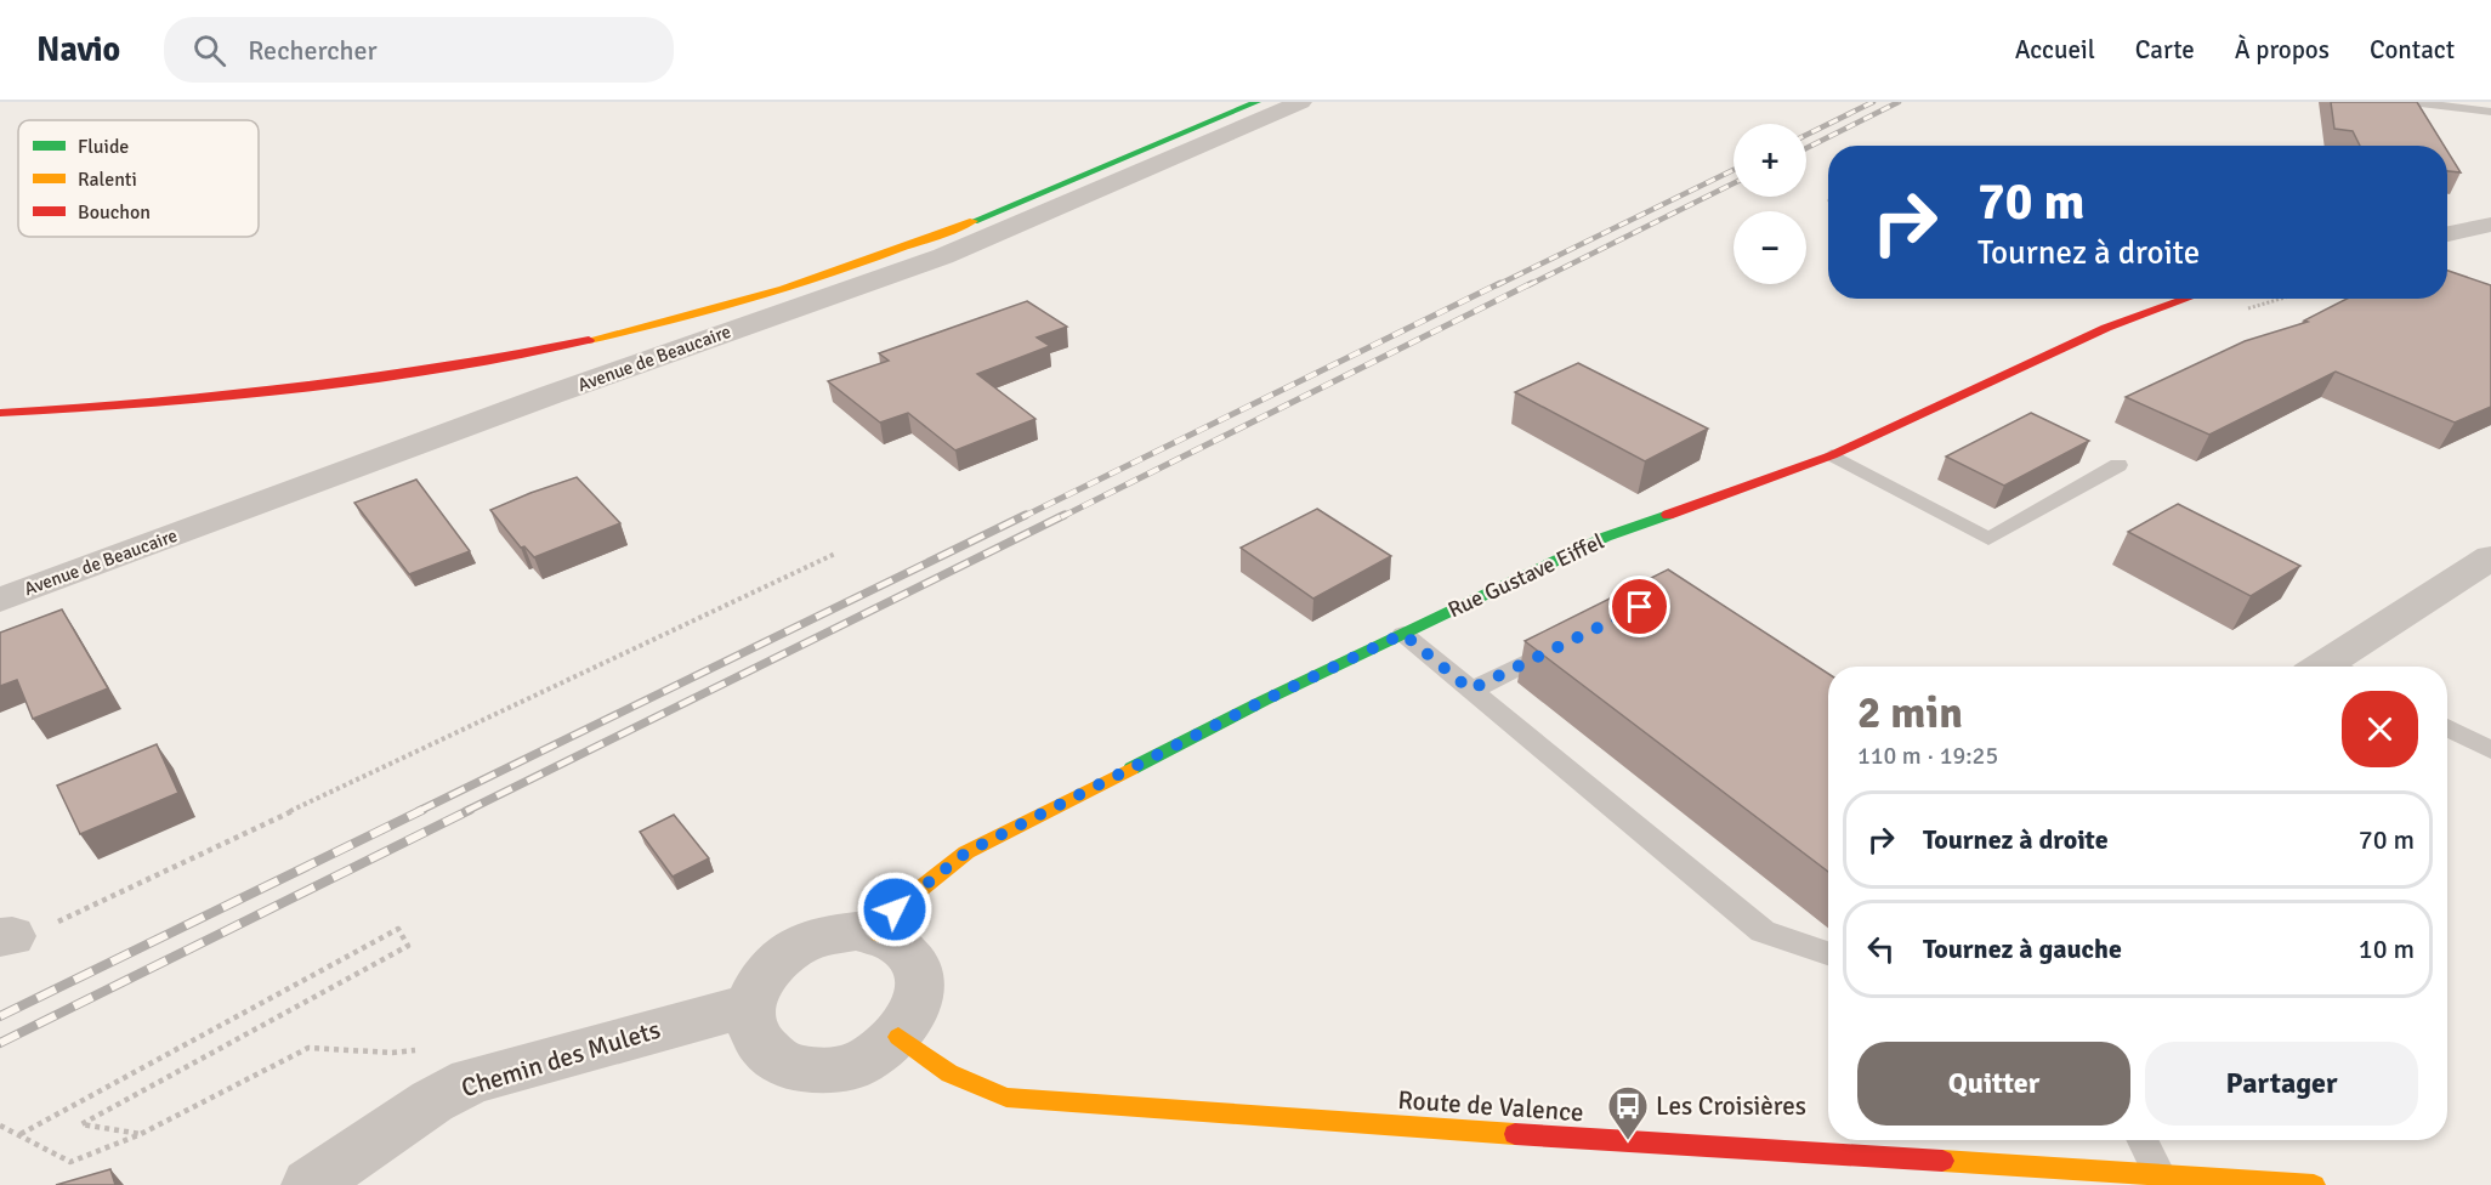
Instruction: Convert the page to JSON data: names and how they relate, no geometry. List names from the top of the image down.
{
  "streets": {
    "street": [
      "Avenue de Beaucaire",
      "Rue Gustave Eiffel",
      "Chemin des Mulets",
      "Route de Valence"
    ]
  },
  "crossings": [
    ["Rue Gustave Eiffel", "Chemin des Mulets"],
    ["Rue Gustave Eiffel", "Route de Valence"],
    ["Chemin des Mulets", "Route de Valence"]
  ],
  "places": {
    "bus stop": ["Les Croisières"]
  },
  "legend": ["Fluide", "Ralenti", "Bouchon"],
  "page": {
    "header": "Navio",
    "search": "Rechercher",
    "nav": [
      "Accueil",
      "Carte",
      "À propos",
      "Contact"
    ],
    "map_buttons": ["+", "−"],
    "turn": ["70 m", "Tournez à droite"],
    "heading": ["2 min", "110 m · 19:25"],
    "list": [
      {
        "name": "Tournez à droite",
        "value": "70 m"
      },
      {
        "name": "Tournez à gauche",
        "value": "10 m"
      }
    ],
    "buttons": ["Quitter", "Partager"]
  }
}
